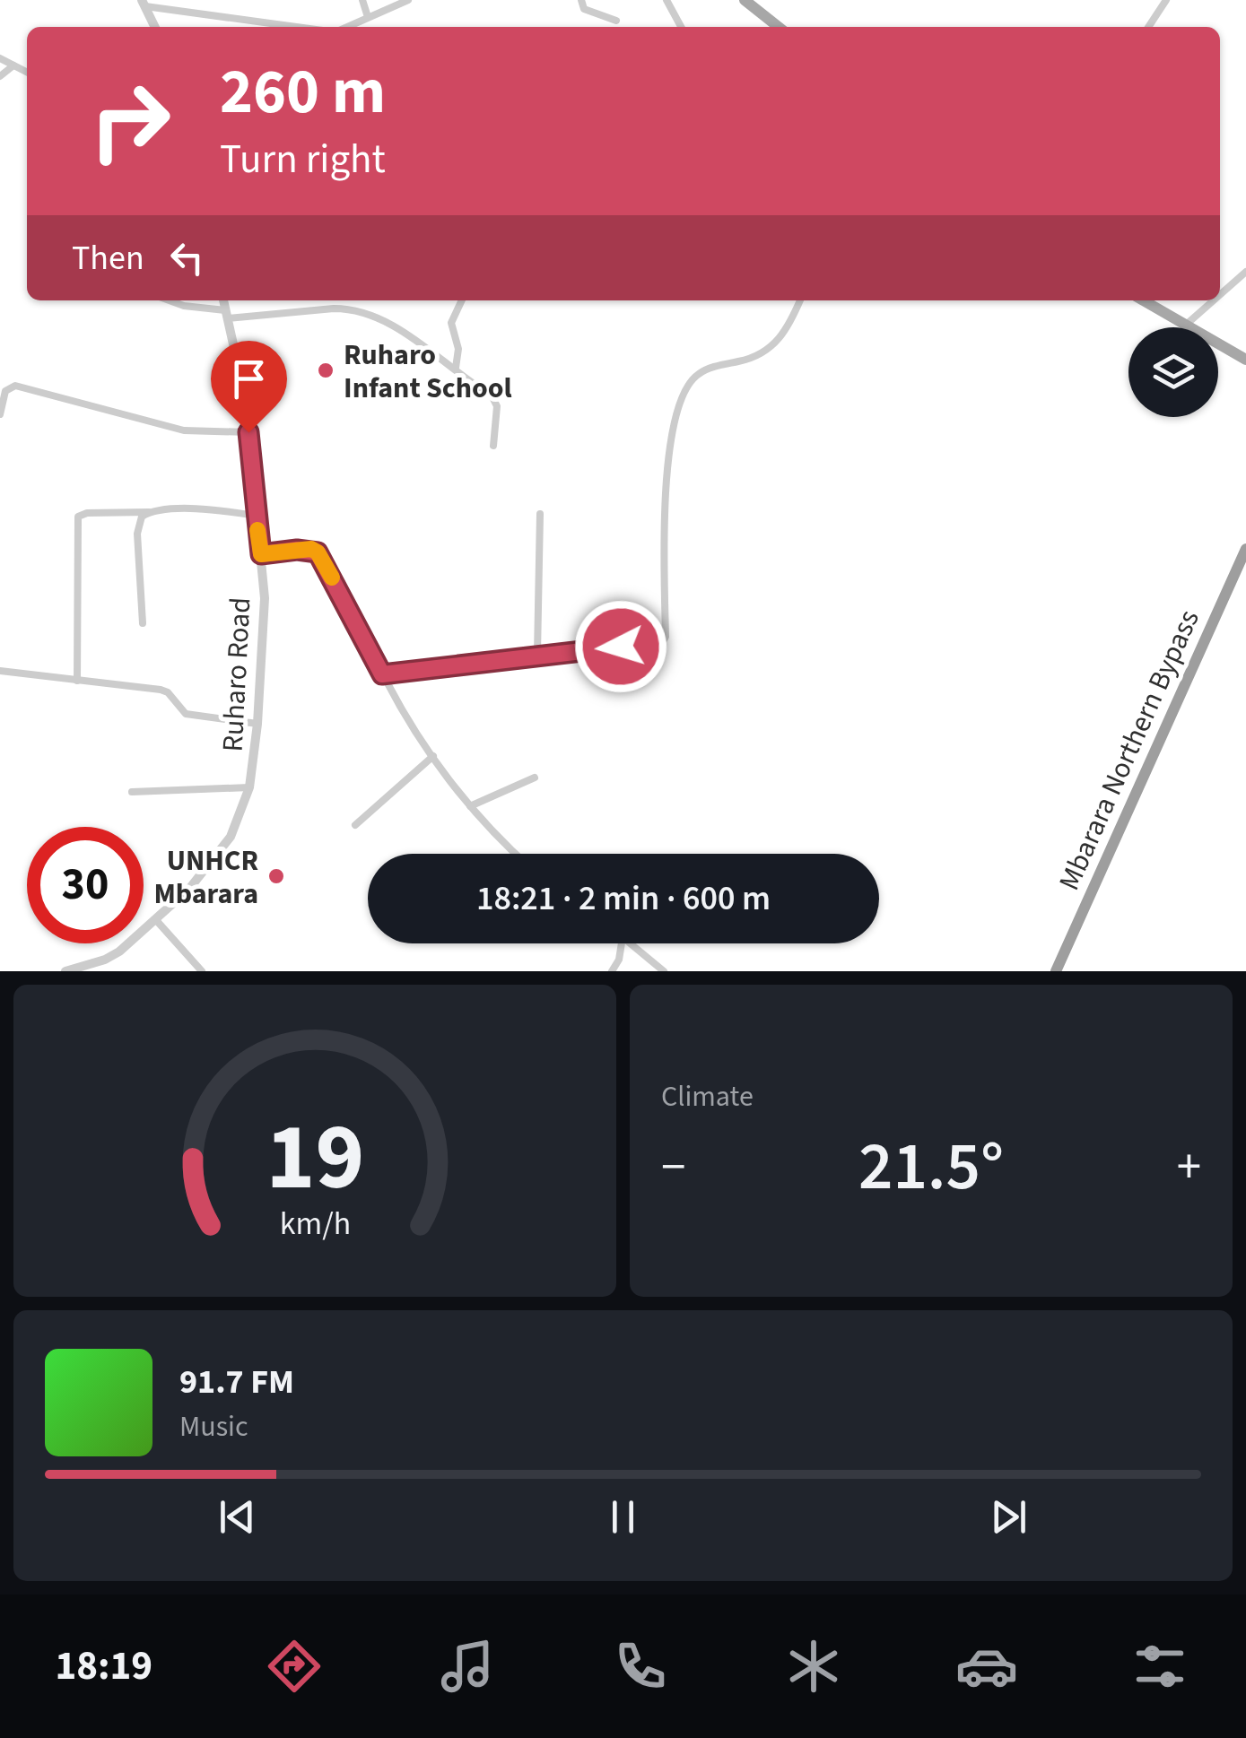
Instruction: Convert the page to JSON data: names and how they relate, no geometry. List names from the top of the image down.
{
  "streets": {
    "highway": ["Mbarara Northern Bypass"],
    "street": ["Ruharo Road"]
  },
  "places": ["Ruharo Infant School", "UNHCR Mbarara"],
  "page": {
    "turn": ["260 m", "Turn right"],
    "then": "Then",
    "limit": "30",
    "trip": "18:21 · 2 min · 600 m",
    "tile": "Climate",
    "heat": ["−", "21.5°", "+"],
    "song": ["91.7 FM", "Music"],
    "tabs": "18:19",
    "gauge": ["19", "km/h"]
  }
}
